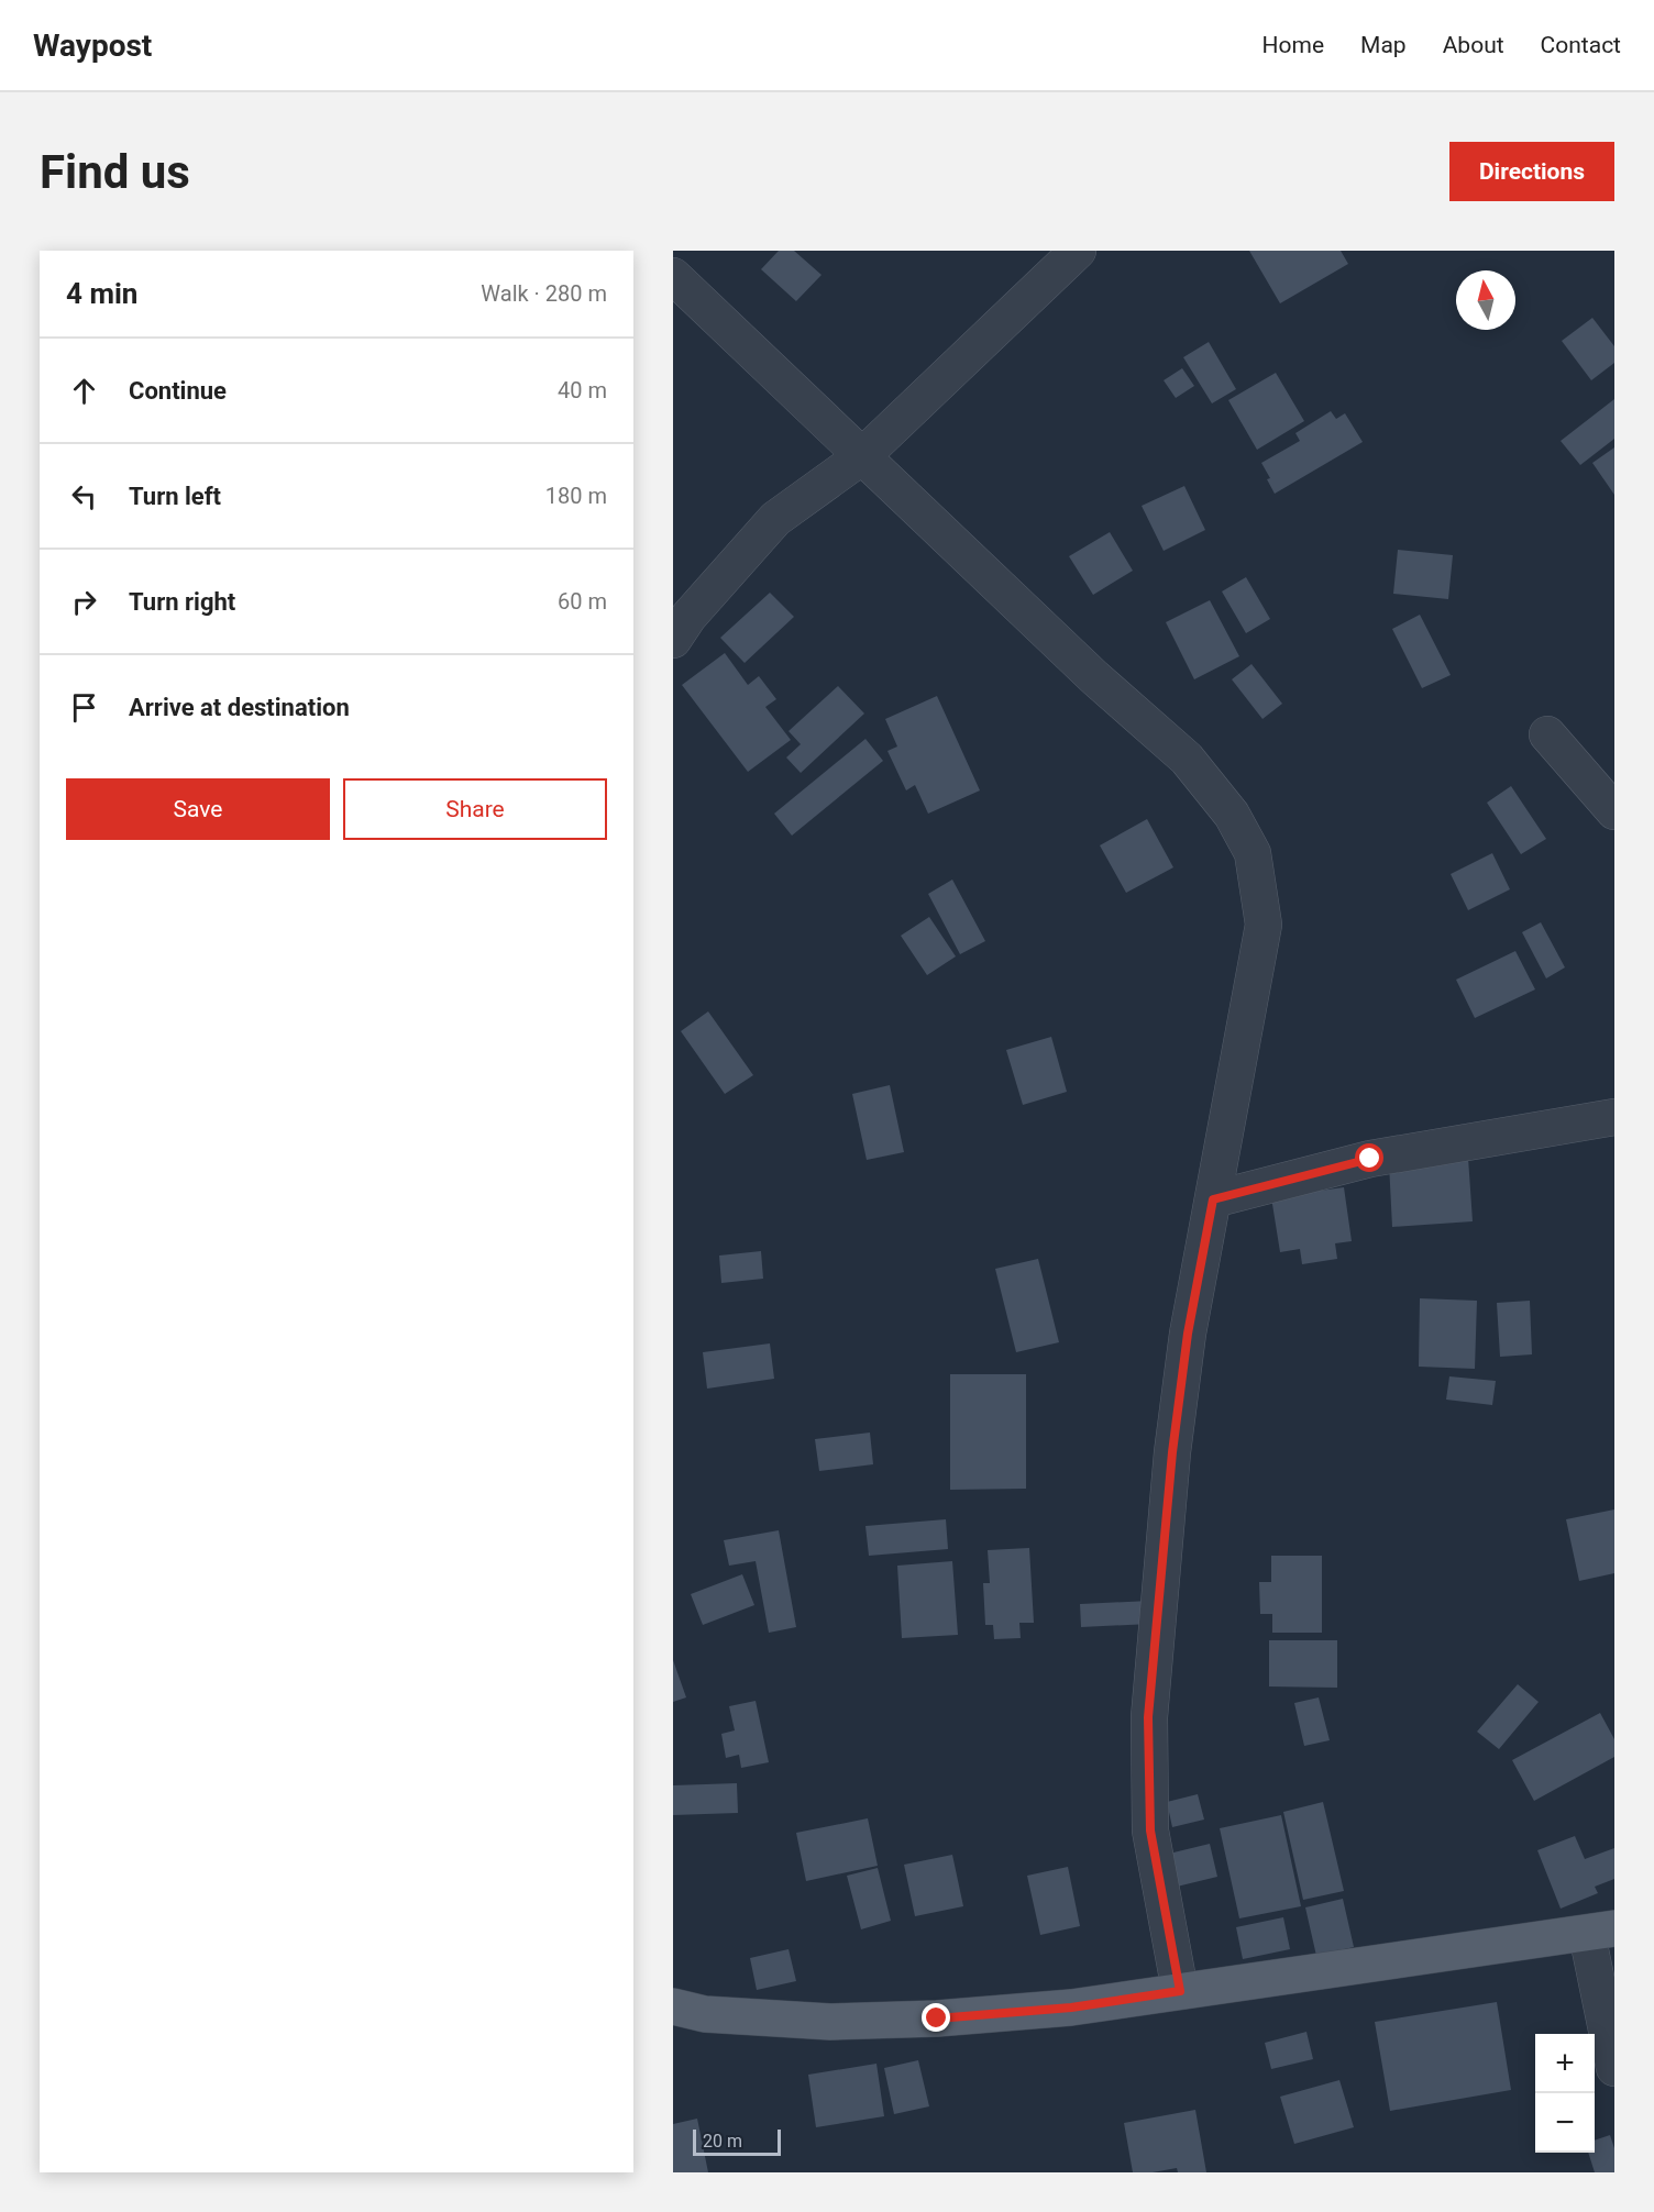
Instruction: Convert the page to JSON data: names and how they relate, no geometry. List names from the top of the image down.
{
  "scale_bar": "20 m",
  "north": "top",
  "page": {
    "header": "Waypost",
    "nav": [
      "Home",
      "Map",
      "About",
      "Contact"
    ],
    "buttons": [
      "Directions",
      ["Save", "Share"]
    ],
    "title": "Find us",
    "heading": ["4 min", "Walk · 280 m"],
    "list": [
      ["Continue", "40 m"],
      ["Turn left", "180 m"],
      ["Turn right", "60 m"],
      "Arrive at destination"
    ],
    "map_buttons": ["+", "−"],
    "scale": "20 m"
  }
}
